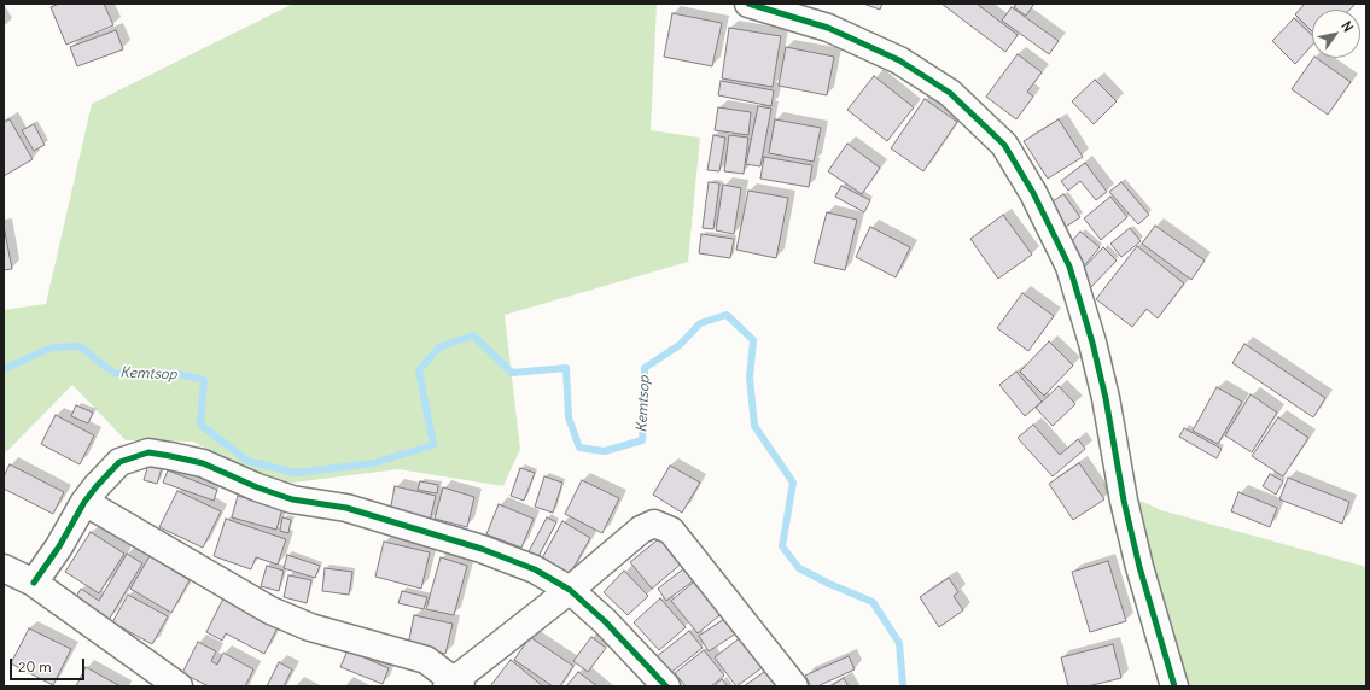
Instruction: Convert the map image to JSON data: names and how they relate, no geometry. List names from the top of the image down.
{
  "water": ["Kemtsop"],
  "scale_bar": "20 m",
  "north": "top right"
}
